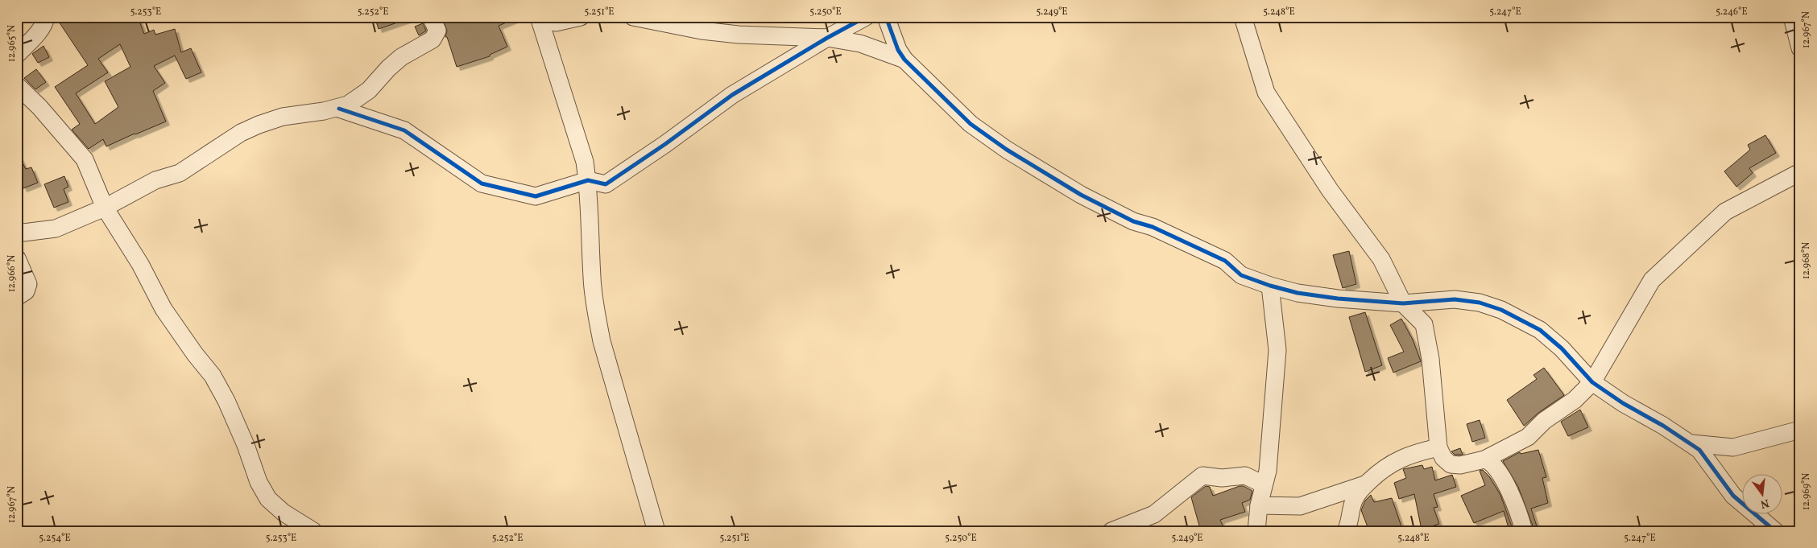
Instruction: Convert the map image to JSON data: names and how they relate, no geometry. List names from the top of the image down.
{
  "north": "bottom",
  "coordinates": [
    "5.253°E",
    "5.252°E",
    "5.251°E",
    "5.250°E",
    "5.249°E",
    "5.248°E",
    "5.247°E",
    "5.246°E",
    "12.967°N",
    "12.965°N",
    "12.968°N",
    "12.966°N",
    "12.969°N",
    "5.254°E"
  ]
}
